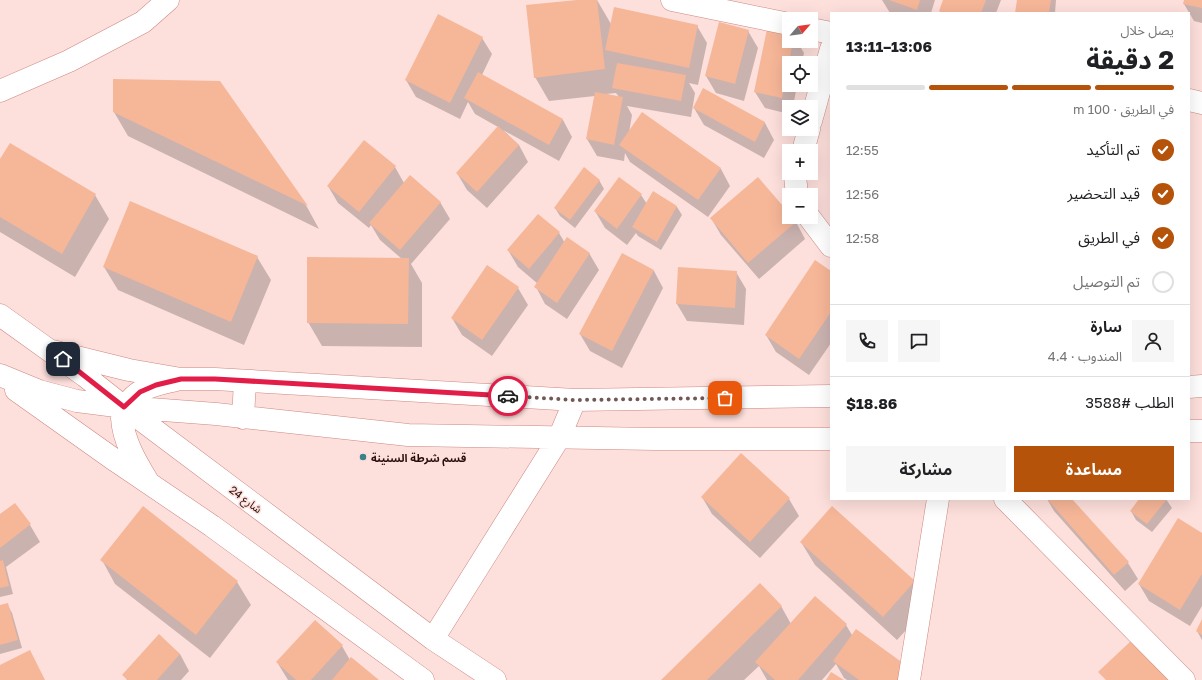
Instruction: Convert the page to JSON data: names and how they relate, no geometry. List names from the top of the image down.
{
  "streets": {
    "street": ["شارع 24"]
  },
  "places": ["قسم شرطة السنينة"],
  "north": "top right",
  "page": {
    "map_buttons": ["+", "−"],
    "heading": ["2 دقيقة", "يصل خلال", "13:06–13:11"],
    "panel": [
      "سارة",
      "المندوب · 4.4",
      "الطلب #3588",
      "$18.86"
    ],
    "bar": "في الطريق · 100 m",
    "list": [
      ["تم التأكيد", "12:55"],
      ["قيد التحضير", "12:56"],
      ["في الطريق", "12:58"],
      "تم التوصيل"
    ],
    "buttons": ["مساعدة", "مشاركة"]
  }
}
